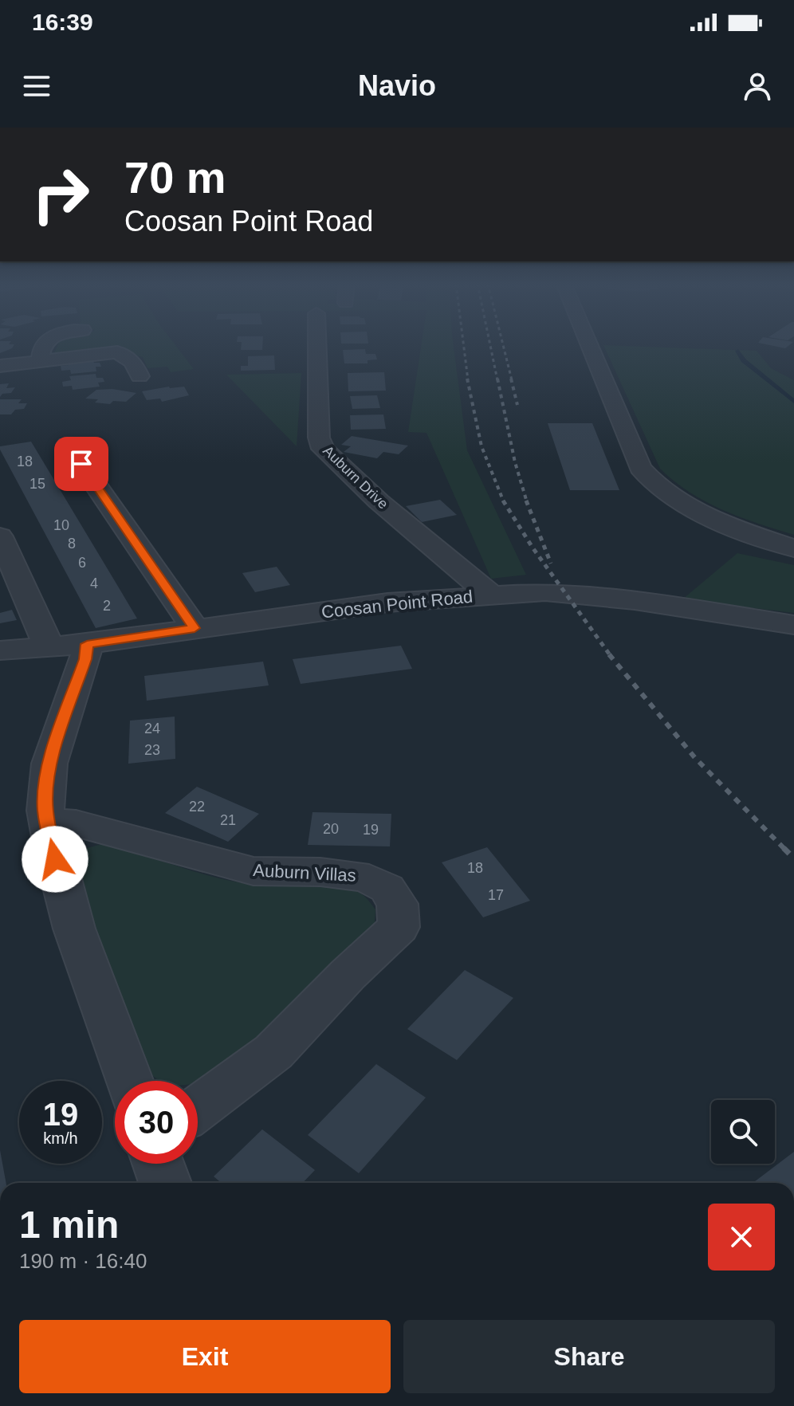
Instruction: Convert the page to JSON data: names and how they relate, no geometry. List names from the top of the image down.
{
  "streets": {
    "street": ["Auburn Drive", "Coosan Point Road", "Auburn Villas"]
  },
  "crossings": [
    ["Auburn Drive", "Coosan Point Road"]
  ],
  "house_numbers": [
    "18",
    "15",
    "10",
    "8",
    "6",
    "4",
    "2",
    "24",
    "23",
    "22",
    "21",
    "20",
    "19",
    "18",
    "17"
  ],
  "page": {
    "status": "16:39",
    "header": "Navio",
    "turn": ["70 m", "Coosan Point Road"],
    "speed": "19 km/h",
    "limit": "30",
    "heading": ["1 min", "190 m · 16:40"],
    "buttons": ["Exit", "Share"]
  }
}
